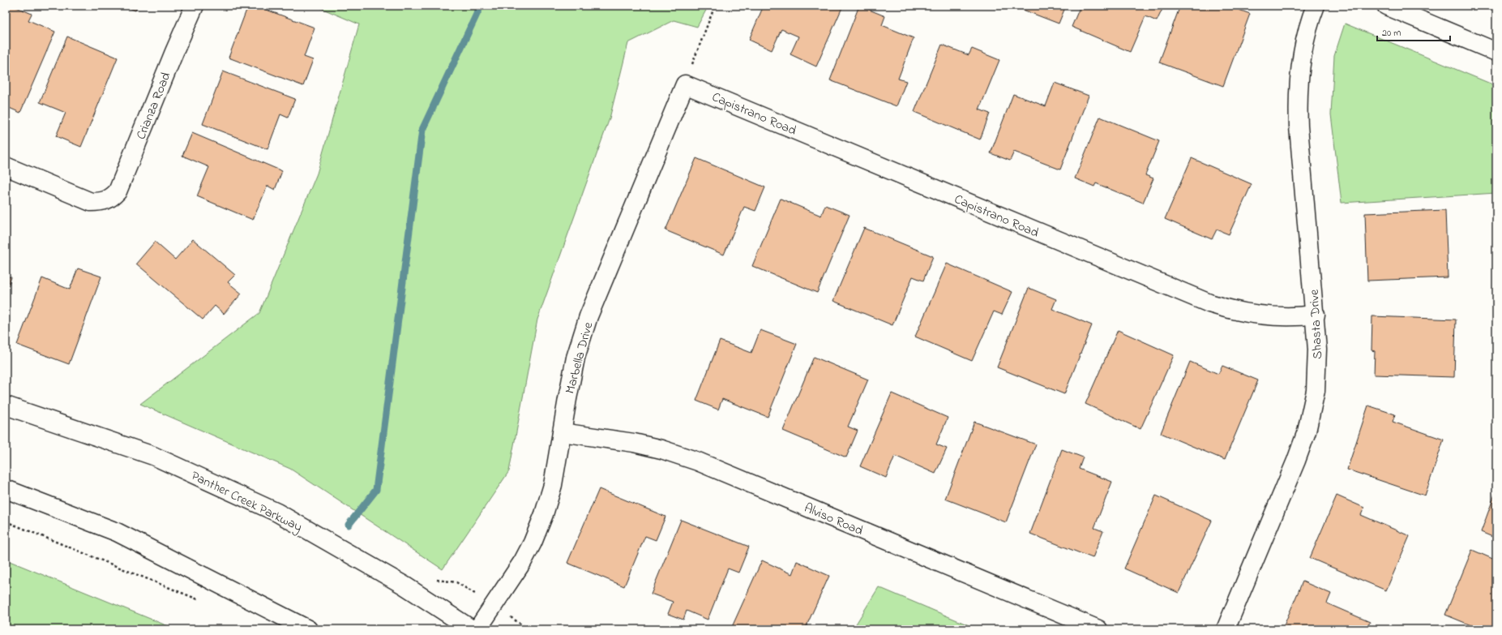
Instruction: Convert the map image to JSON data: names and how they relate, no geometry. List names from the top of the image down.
{
  "streets": {
    "street": [
      "Crianza Road",
      "Capistrano Road",
      "Shasta Drive",
      "Marbella Drive",
      "Panther Creek Parkway",
      "Alviso Road"
    ]
  },
  "crossings": [
    ["Capistrano Road", "Shasta Drive"],
    ["Capistrano Road", "Marbella Drive"],
    ["Marbella Drive", "Alviso Road"]
  ],
  "scale_bar": "20 m"
}
